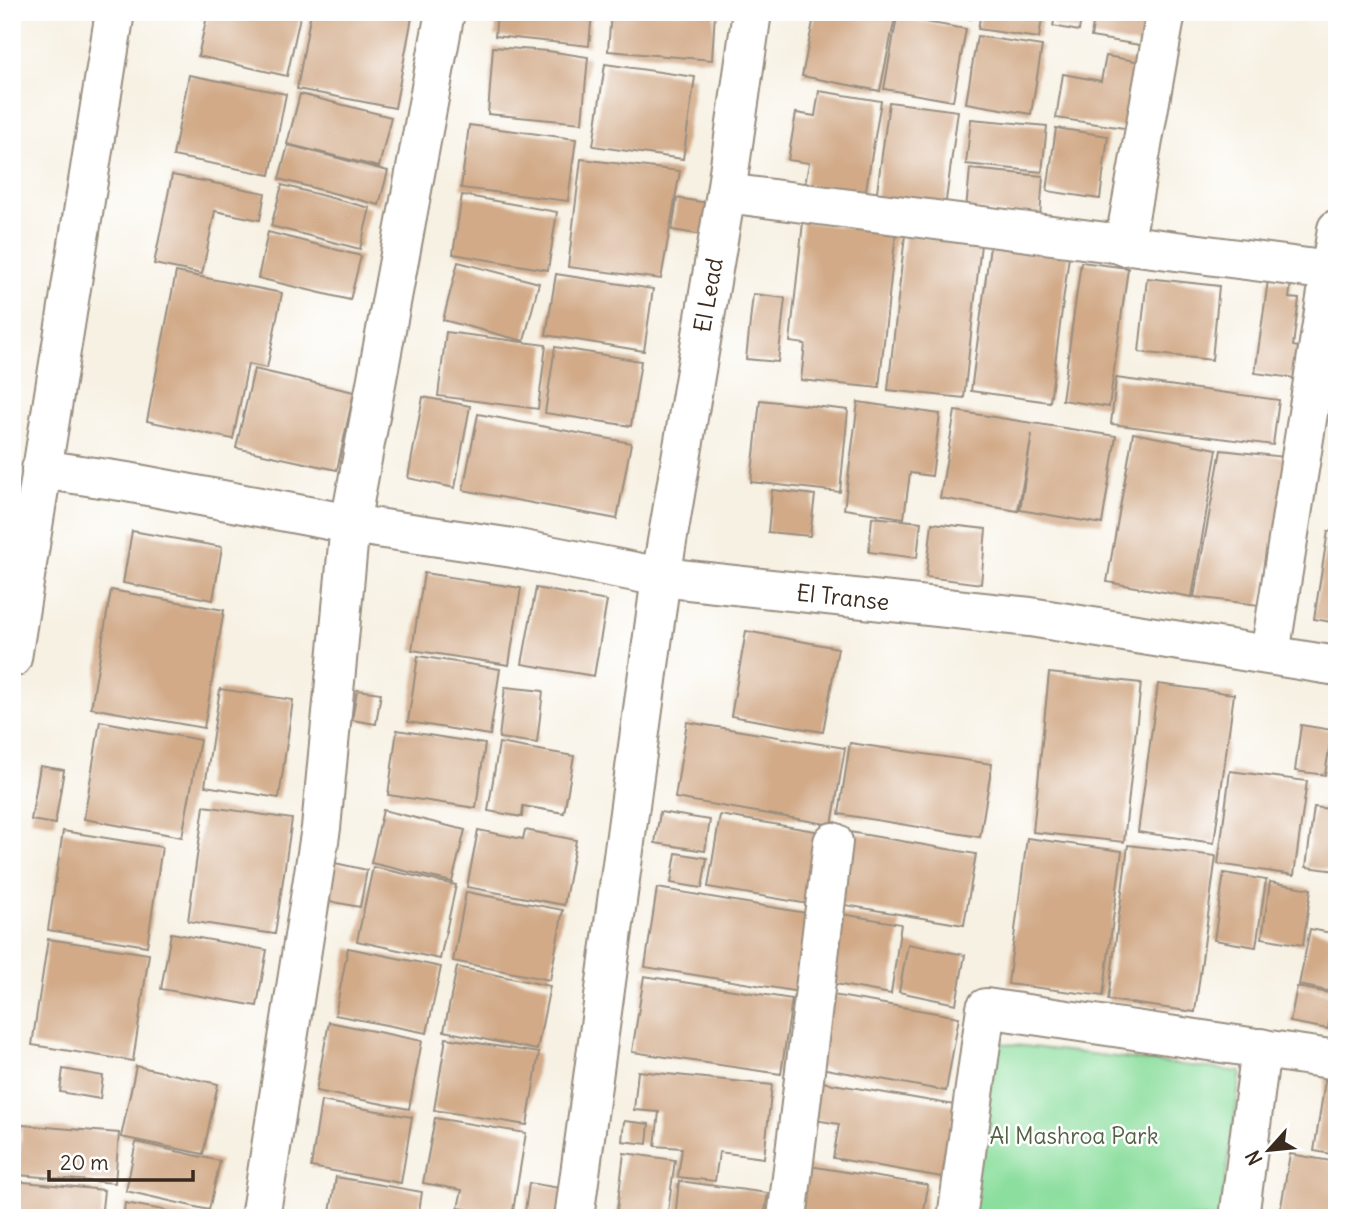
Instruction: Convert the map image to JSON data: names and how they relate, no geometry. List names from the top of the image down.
{
  "streets": {
    "street": ["El Lead", "El Transe"]
  },
  "crossings": [
    ["El Lead", "El Transe"]
  ],
  "parks": ["Al Mashroa Park"],
  "scale_bar": "20 m",
  "north": "bottom left"
}
